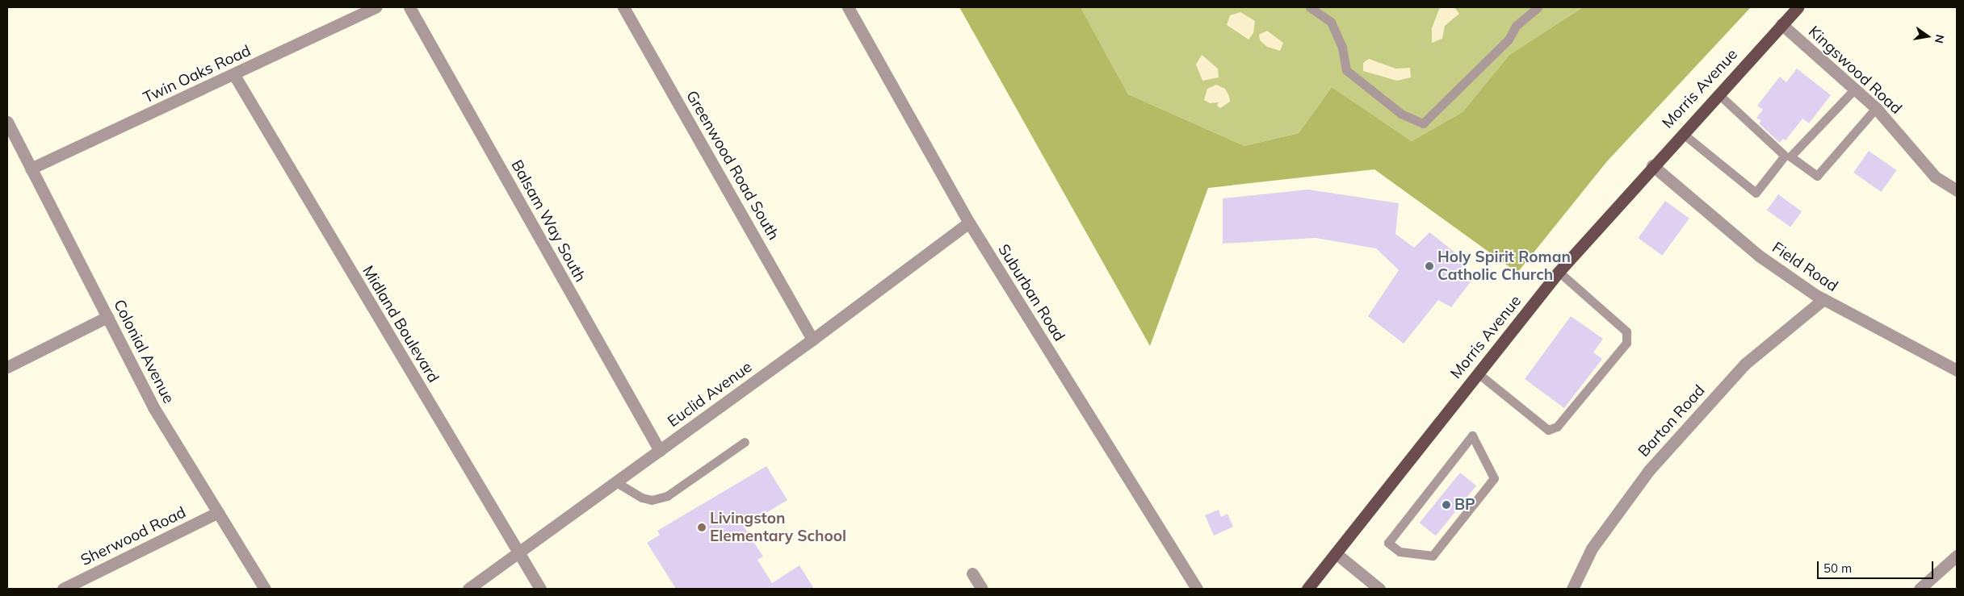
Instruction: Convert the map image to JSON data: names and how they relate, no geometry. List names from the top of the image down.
{
  "streets": {
    "main road": ["Morris Avenue"],
    "street": [
      "Kingswood Road",
      "Twin Oaks Road",
      "Greenwood Road South",
      "Balsam Way South",
      "Field Road",
      "Suburban Road",
      "Midland Boulevard",
      "Colonial Avenue",
      "Euclid Avenue",
      "Barton Road",
      "Sherwood Road"
    ]
  },
  "crossings": [
    ["Kingswood Road", "Morris Avenue"],
    ["Twin Oaks Road", "Midland Boulevard"],
    ["Twin Oaks Road", "Colonial Avenue"],
    ["Morris Avenue", "Field Road"],
    ["Greenwood Road South", "Euclid Avenue"],
    ["Balsam Way South", "Euclid Avenue"],
    ["Field Road", "Barton Road"],
    ["Suburban Road", "Euclid Avenue"],
    ["Midland Boulevard", "Euclid Avenue"],
    ["Colonial Avenue", "Sherwood Road"]
  ],
  "places": ["Holy Spirit Roman Catholic Church", "BP", "Livingston Elementary School"],
  "scale_bar": "50 m",
  "north": "right"
}
